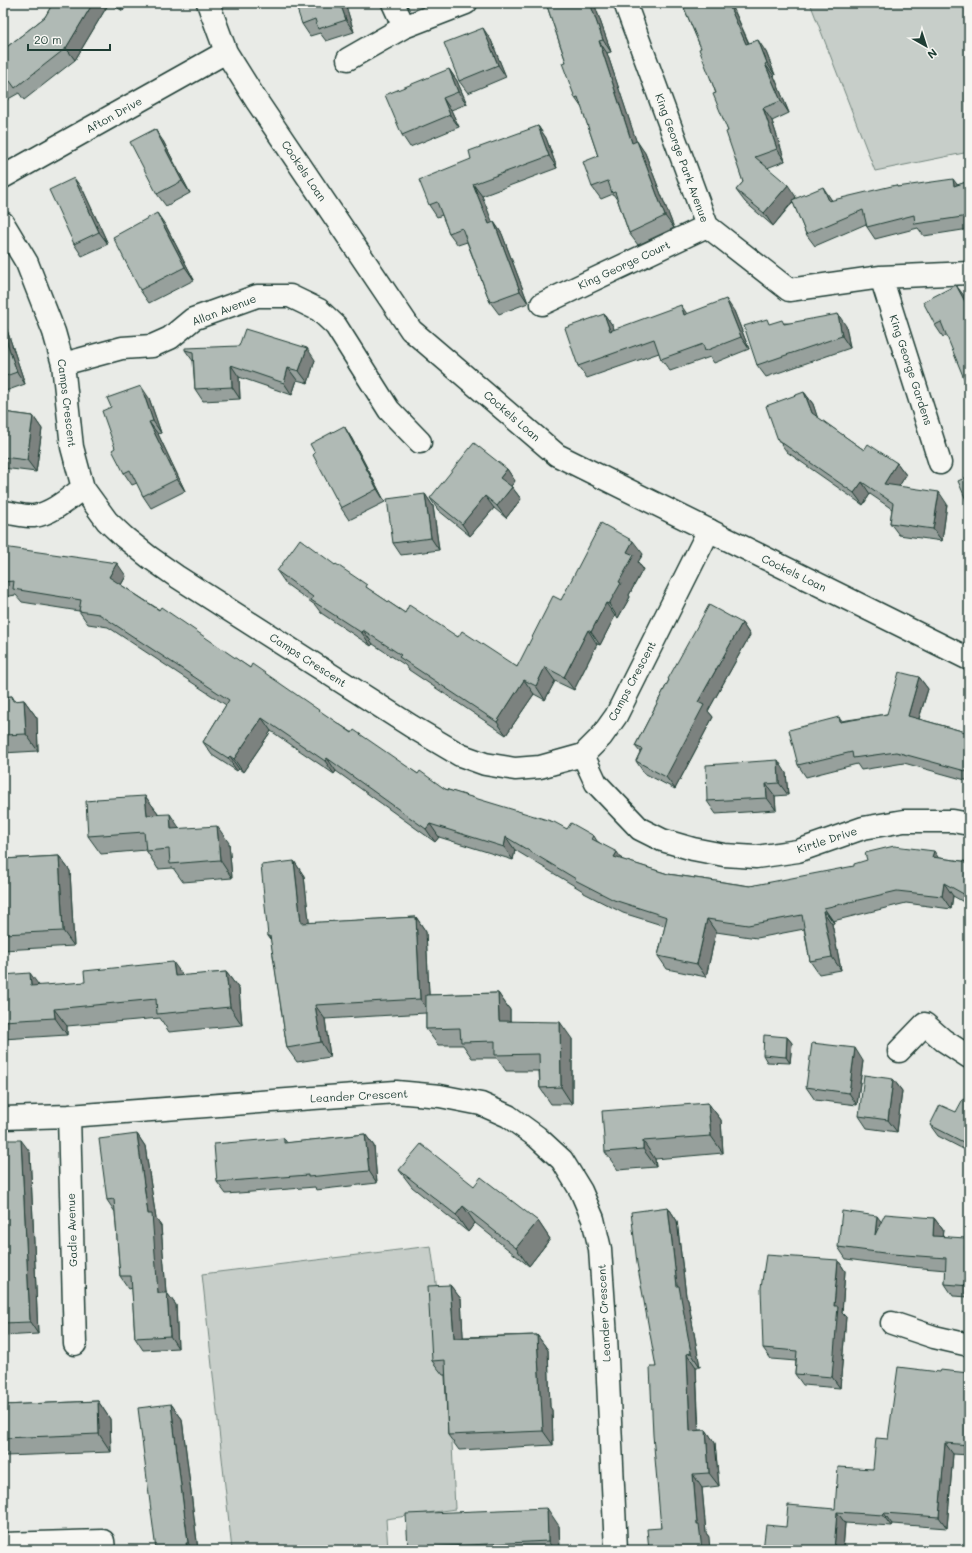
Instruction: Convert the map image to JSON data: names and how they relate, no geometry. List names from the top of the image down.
{
  "streets": {
    "street": [
      "Afton Drive",
      "King George Park Avenue",
      "Cockels Loan",
      "King George Court",
      "Allan Avenue",
      "King George Gardens",
      "Camps Crescent",
      "Kirtle Drive",
      "Leander Crescent",
      "Gadie Avenue"
    ]
  },
  "crossings": [
    ["Afton Drive", "Cockels Loan"],
    ["King George Park Avenue", "King George Court"],
    ["King George Park Avenue", "King George Gardens"],
    ["Cockels Loan", "Camps Crescent"],
    ["Allan Avenue", "Camps Crescent"],
    ["Camps Crescent", "Kirtle Drive"],
    ["Leander Crescent", "Gadie Avenue"]
  ],
  "scale_bar": "20 m",
  "north": "bottom right"
}
